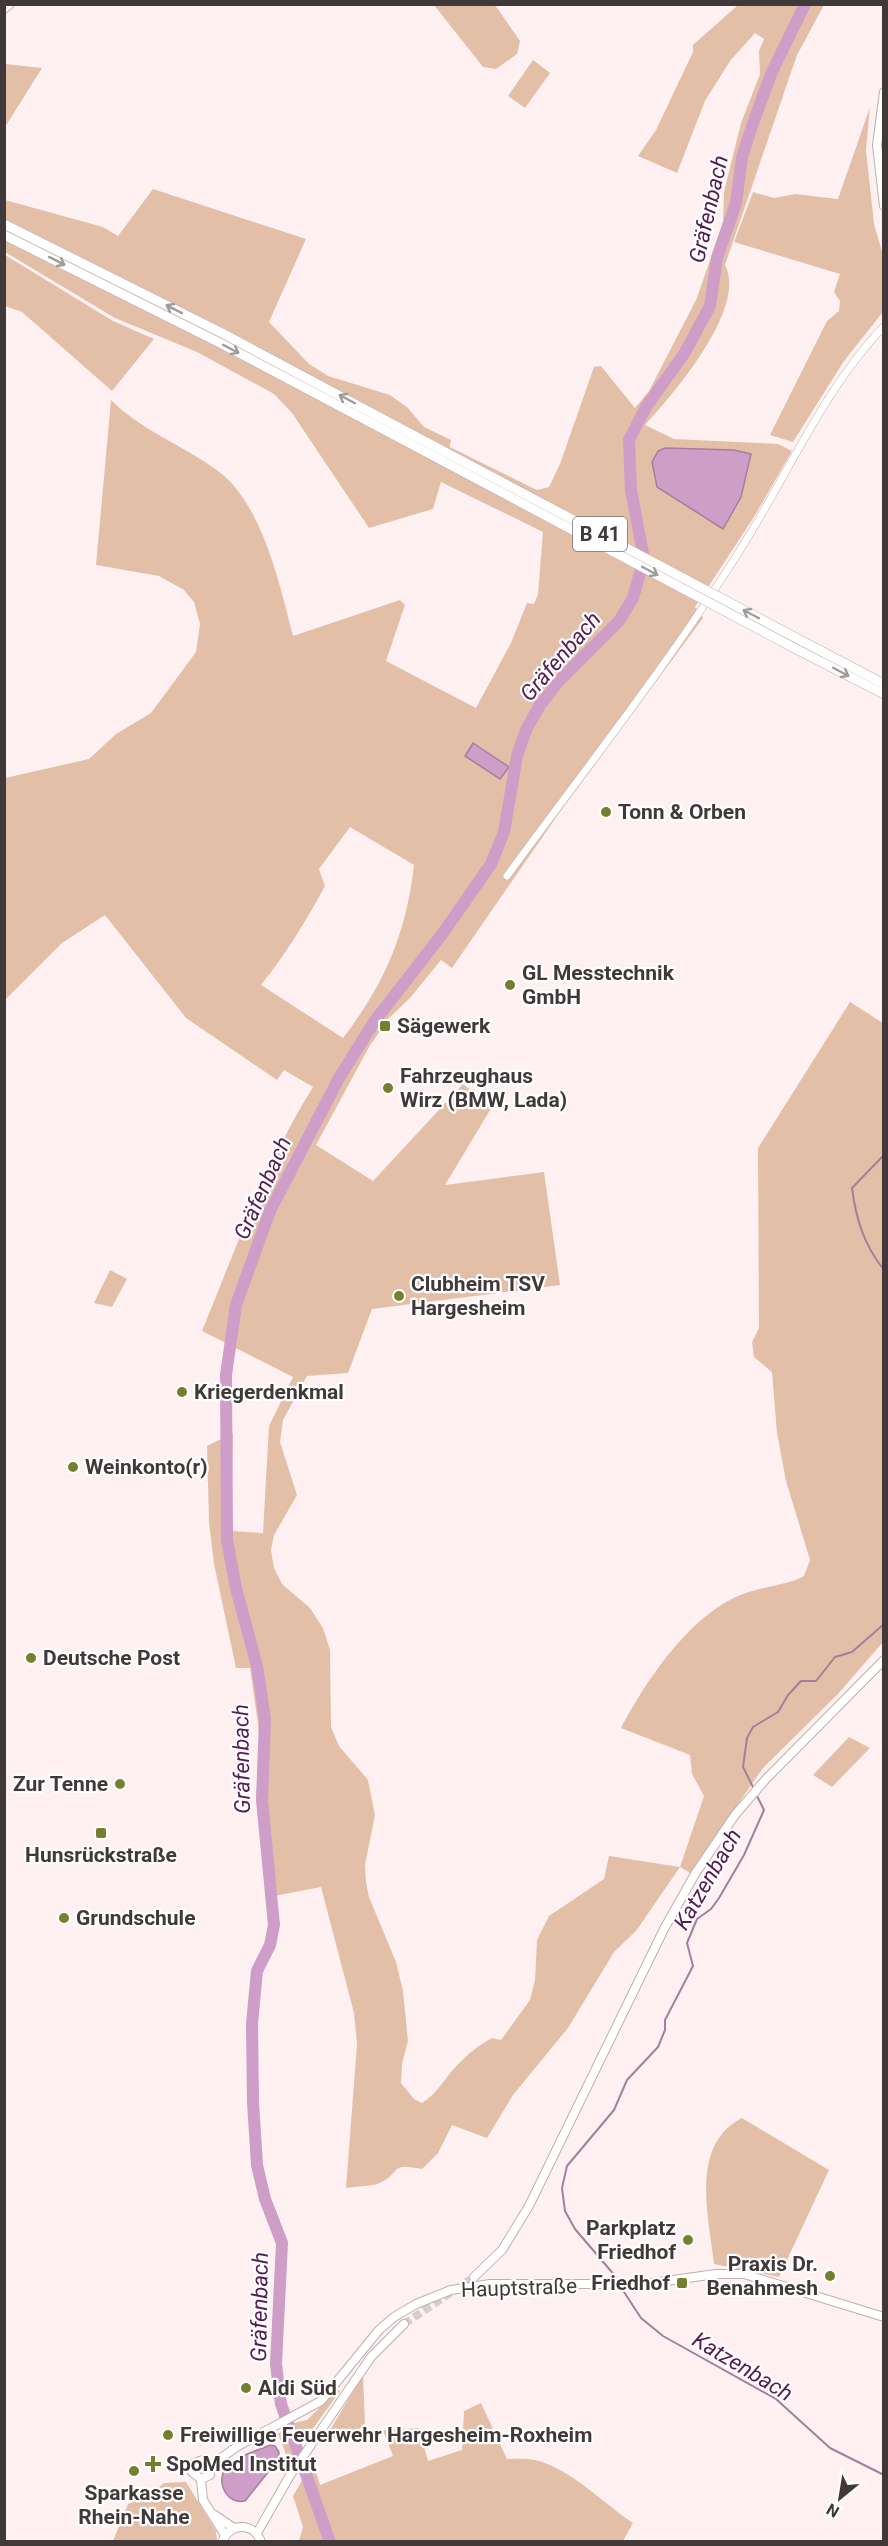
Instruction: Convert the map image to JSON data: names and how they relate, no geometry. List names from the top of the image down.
{
  "streets": {
    "highway": ["B 41"],
    "main road": ["Hauptstraße"]
  },
  "water": ["Gräfenbach", "Katzenbach"],
  "places": {
    "other": [
      "Tonn & Orben",
      "GL Messtechnik GmbH",
      "Fahrzeughaus Wirz (BMW, Lada)",
      "Clubheim TSV Hargesheim",
      "Kriegerdenkmal",
      "Weinkonto(r)",
      "Deutsche Post",
      "Zur Tenne",
      "Grundschule",
      "Parkplatz Friedhof",
      "Praxis Dr. Benahmesh",
      "Aldi Süd",
      "Freiwillige Feuerwehr Hargesheim-Roxheim",
      "Sparkasse Rhein-Nahe"
    ],
    "transit": ["Sägewerk", "Hunsrückstraße", "Friedhof"],
    "health": ["SpoMed Institut"]
  },
  "north": "bottom left"
}
